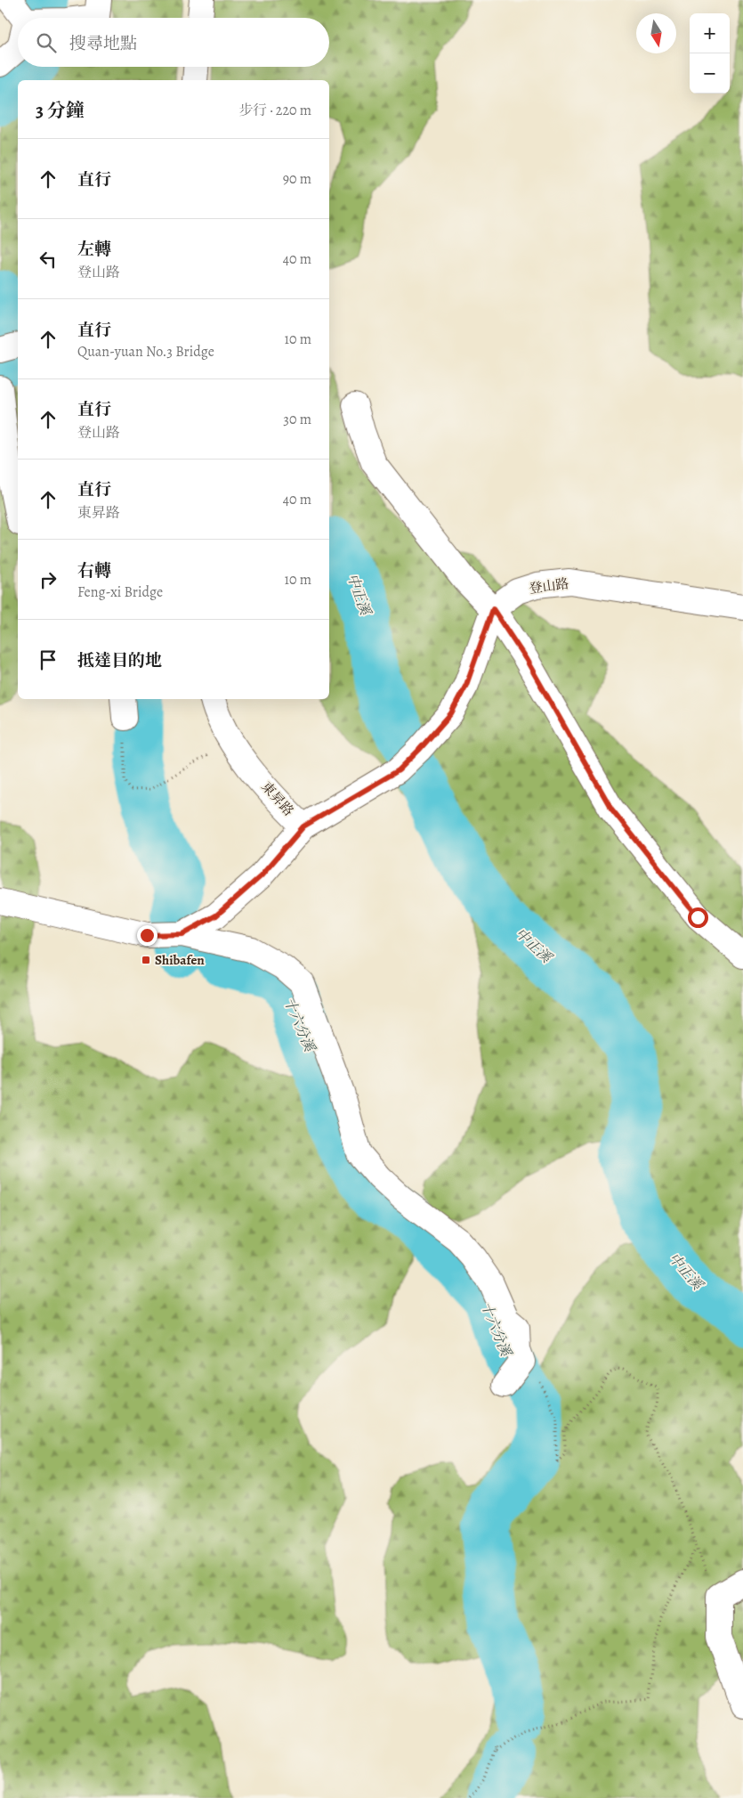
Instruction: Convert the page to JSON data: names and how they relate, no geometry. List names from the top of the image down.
{
  "streets": {
    "street": ["登山路", "東昇路"]
  },
  "water": ["中正溪", "十六分溪"],
  "places": {
    "transit": ["Shibafen"]
  },
  "north": "bottom",
  "page": {
    "map_buttons": ["+", "−"],
    "search": "搜尋地點",
    "heading": ["3 分鐘", "步行 · 220 m"],
    "list": [
      ["直行", "90 m"],
      ["左轉", "登山路", "40 m"],
      ["直行", "Quan-yuan No.3 Bridge", "10 m"],
      ["直行", "登山路", "30 m"],
      ["直行", "東昇路", "40 m"],
      ["右轉", "Feng-xi Bridge", "10 m"],
      "抵達目的地"
    ]
  }
}
